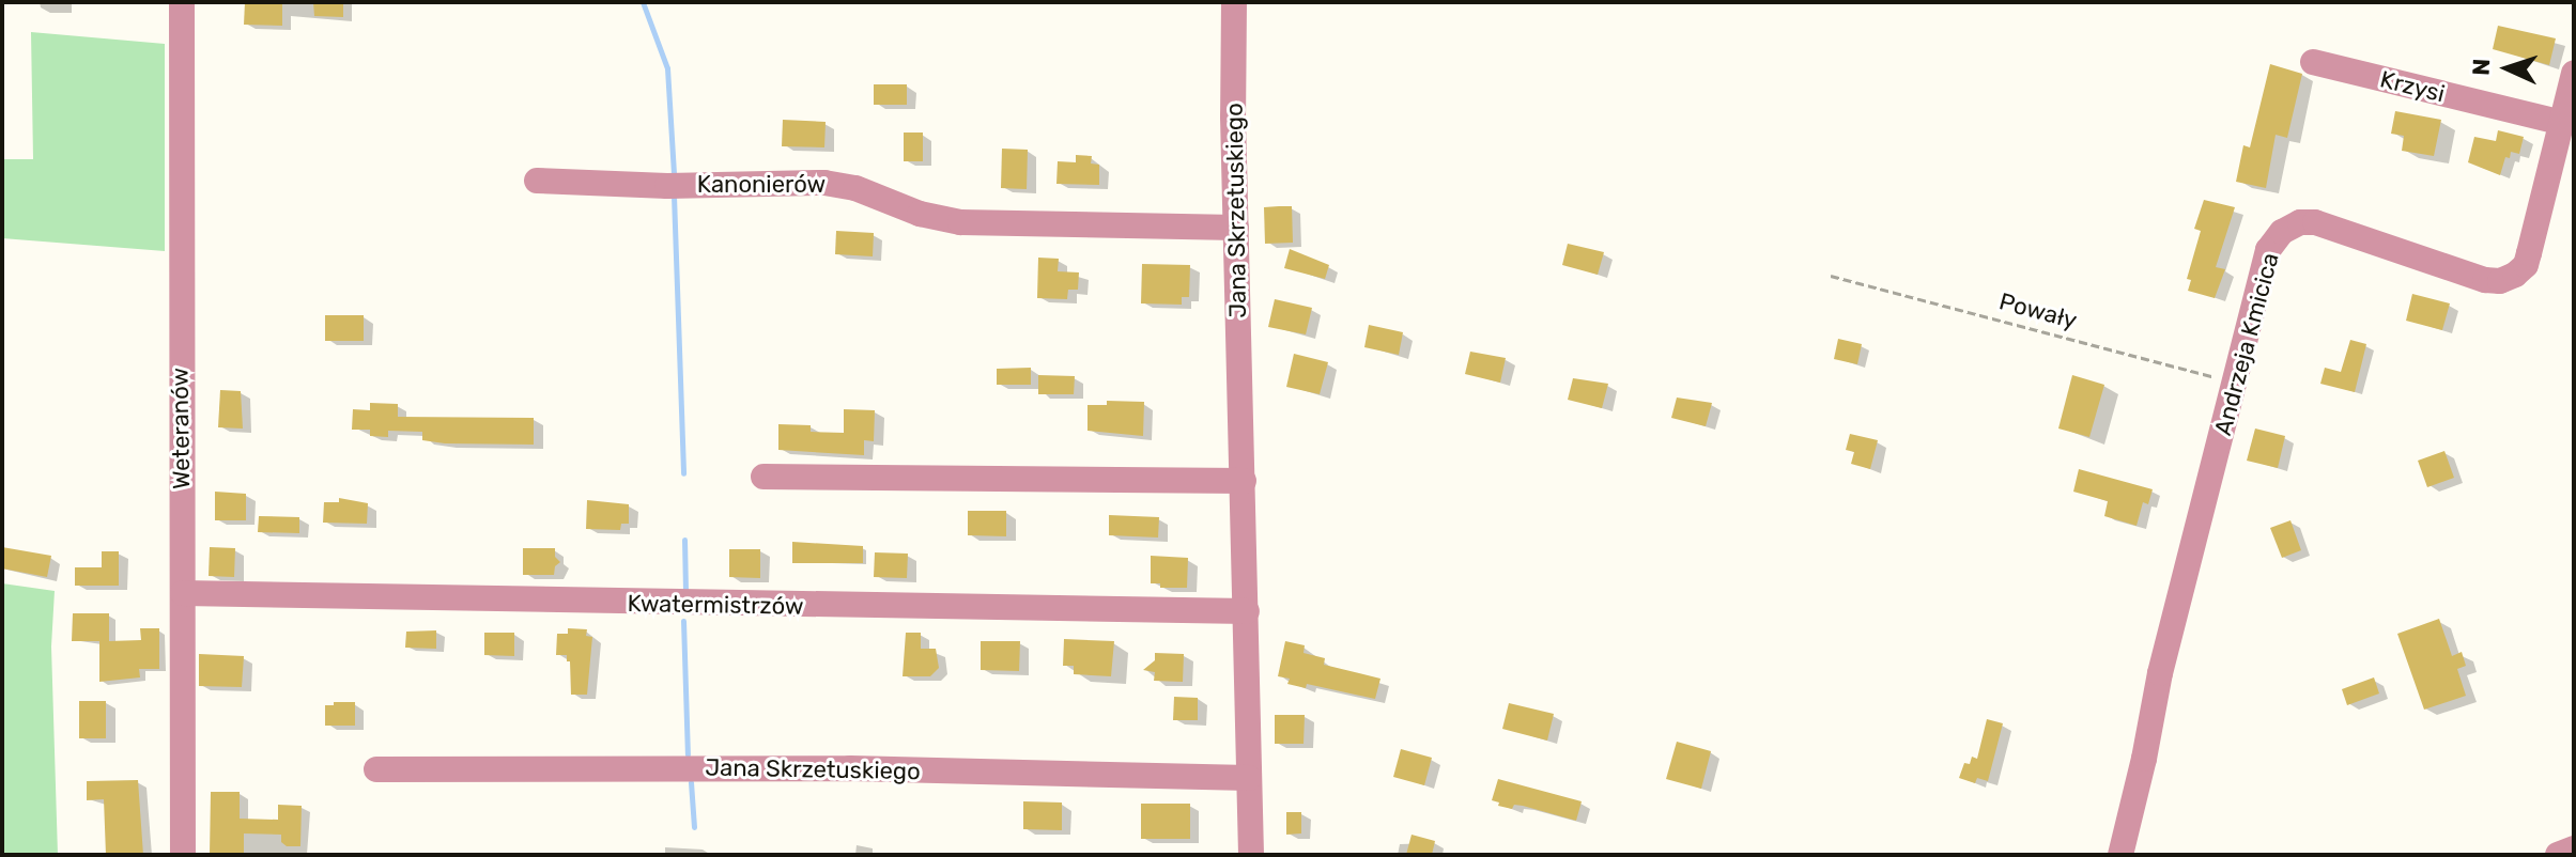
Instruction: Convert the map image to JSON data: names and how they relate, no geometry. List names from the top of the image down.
{
  "streets": {
    "street": [
      "Krzysi",
      "Kanonierów",
      "Jana Skrzetuskiego",
      "Andrzeja Kmicica",
      "Weteranów",
      "Kwatermistrzów"
    ],
    "path": ["Powały"]
  },
  "crossings": [
    ["Krzysi", "Andrzeja Kmicica"],
    ["Kanonierów", "Jana Skrzetuskiego"],
    ["Jana Skrzetuskiego", "Kwatermistrzów"],
    ["Powały", "Andrzeja Kmicica"],
    ["Weteranów", "Kwatermistrzów"]
  ],
  "north": "left"
}
